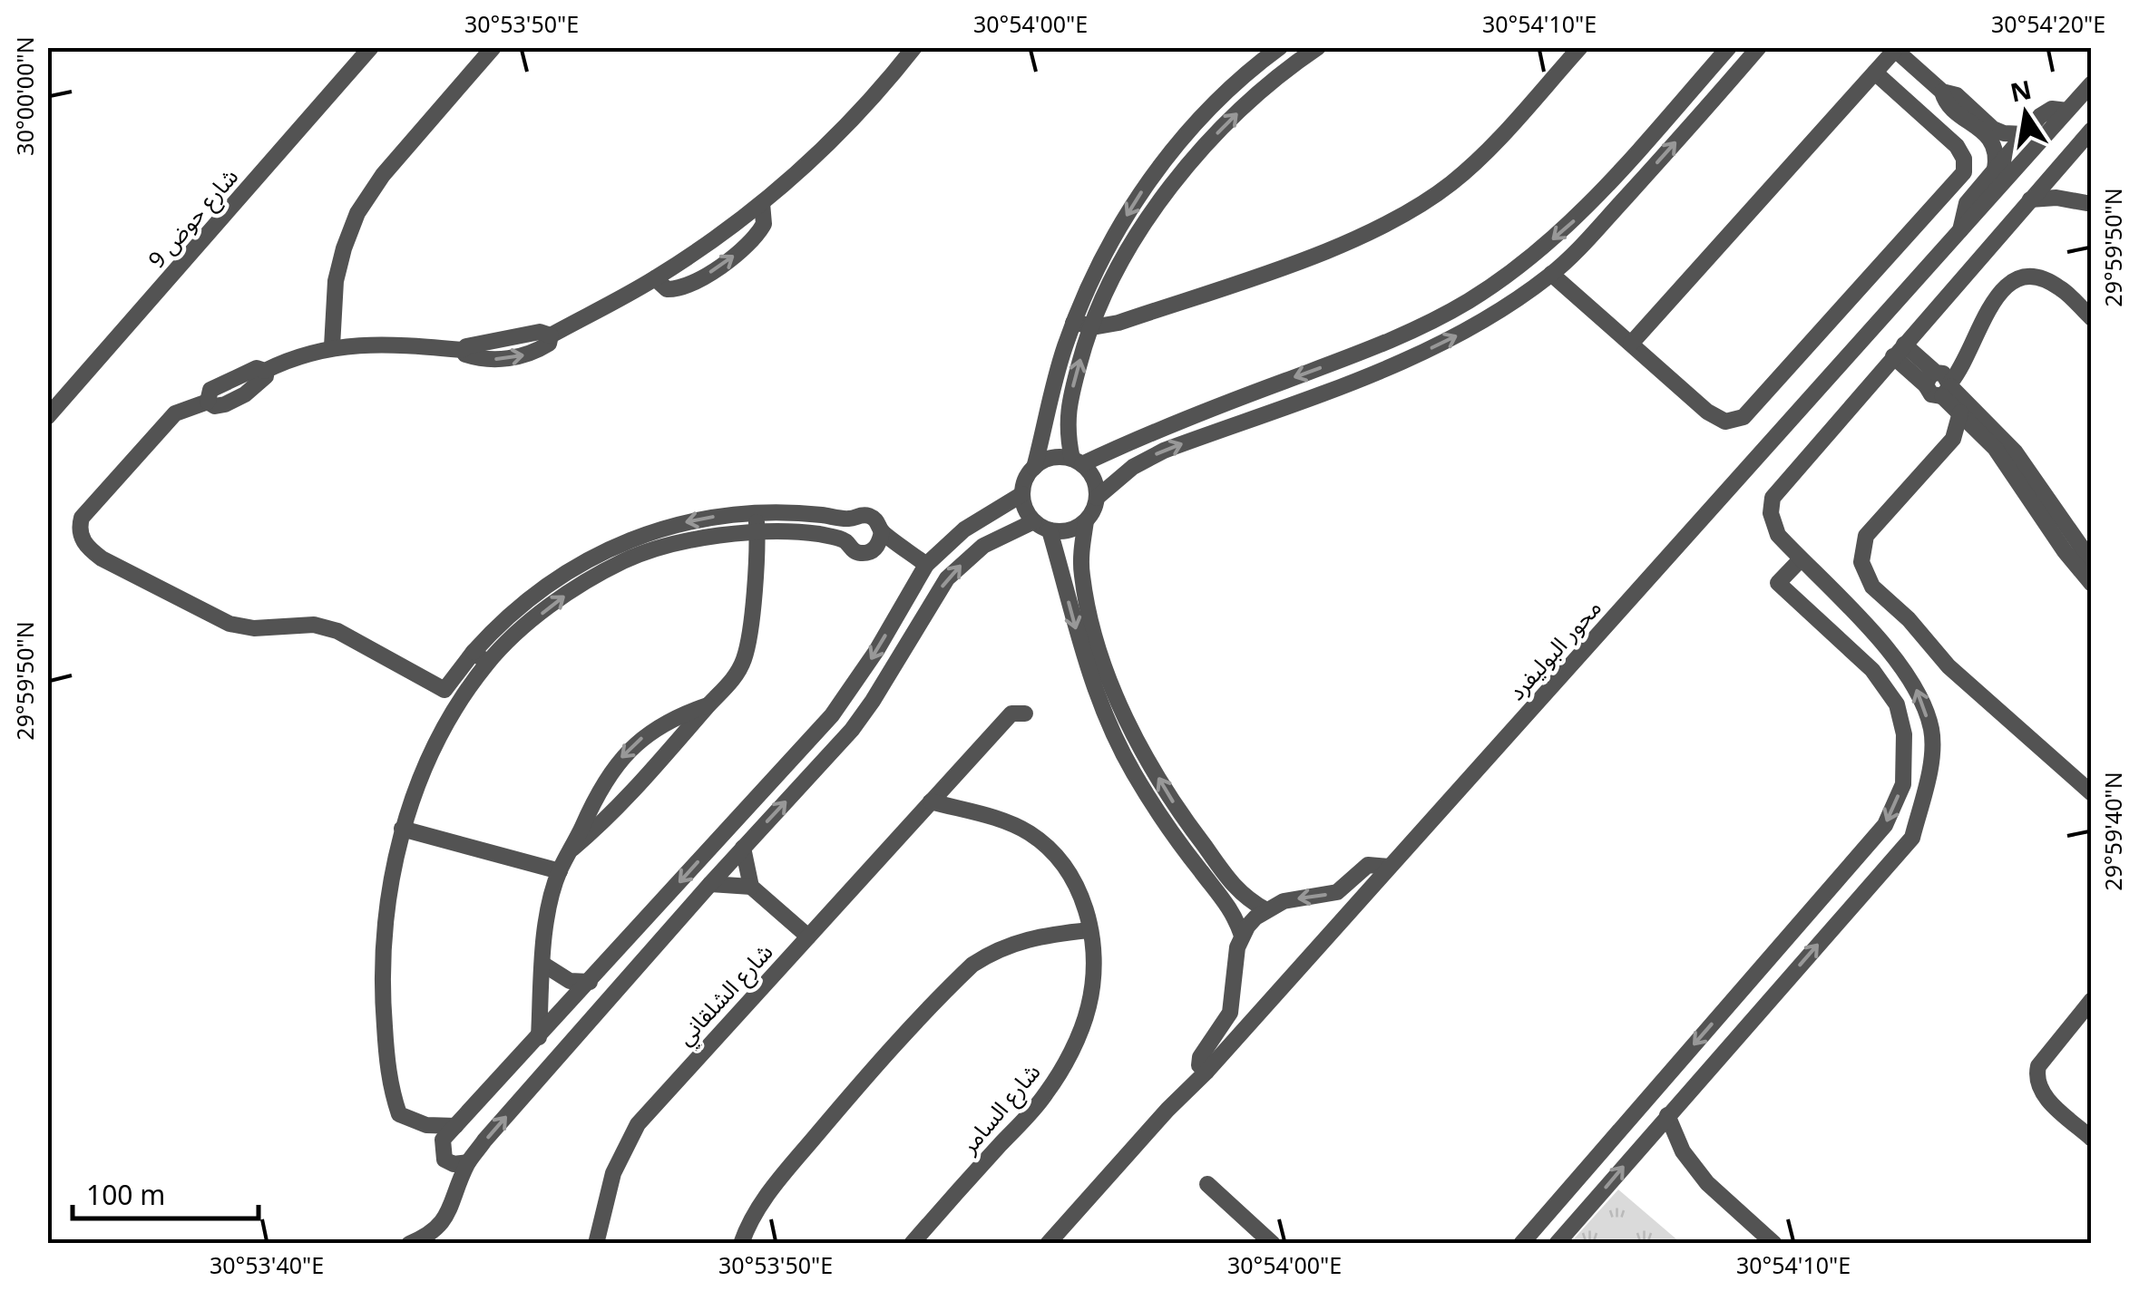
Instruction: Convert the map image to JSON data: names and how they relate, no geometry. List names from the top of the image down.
{
  "streets": {
    "street": [
      "شارع حوض 9",
      "محور البوليفرد",
      "شارع الشلقاني",
      "شارع السامر"
    ]
  },
  "scale_bar": "100 m",
  "north": "top",
  "coordinates": [
    "30°53'50\"E",
    "30°54'00\"E",
    "30°54'10\"E",
    "30°54'20\"E",
    "30°00'00\"N",
    "29°59'50\"N",
    "29°59'40\"N",
    "30°53'40\"E"
  ]
}
